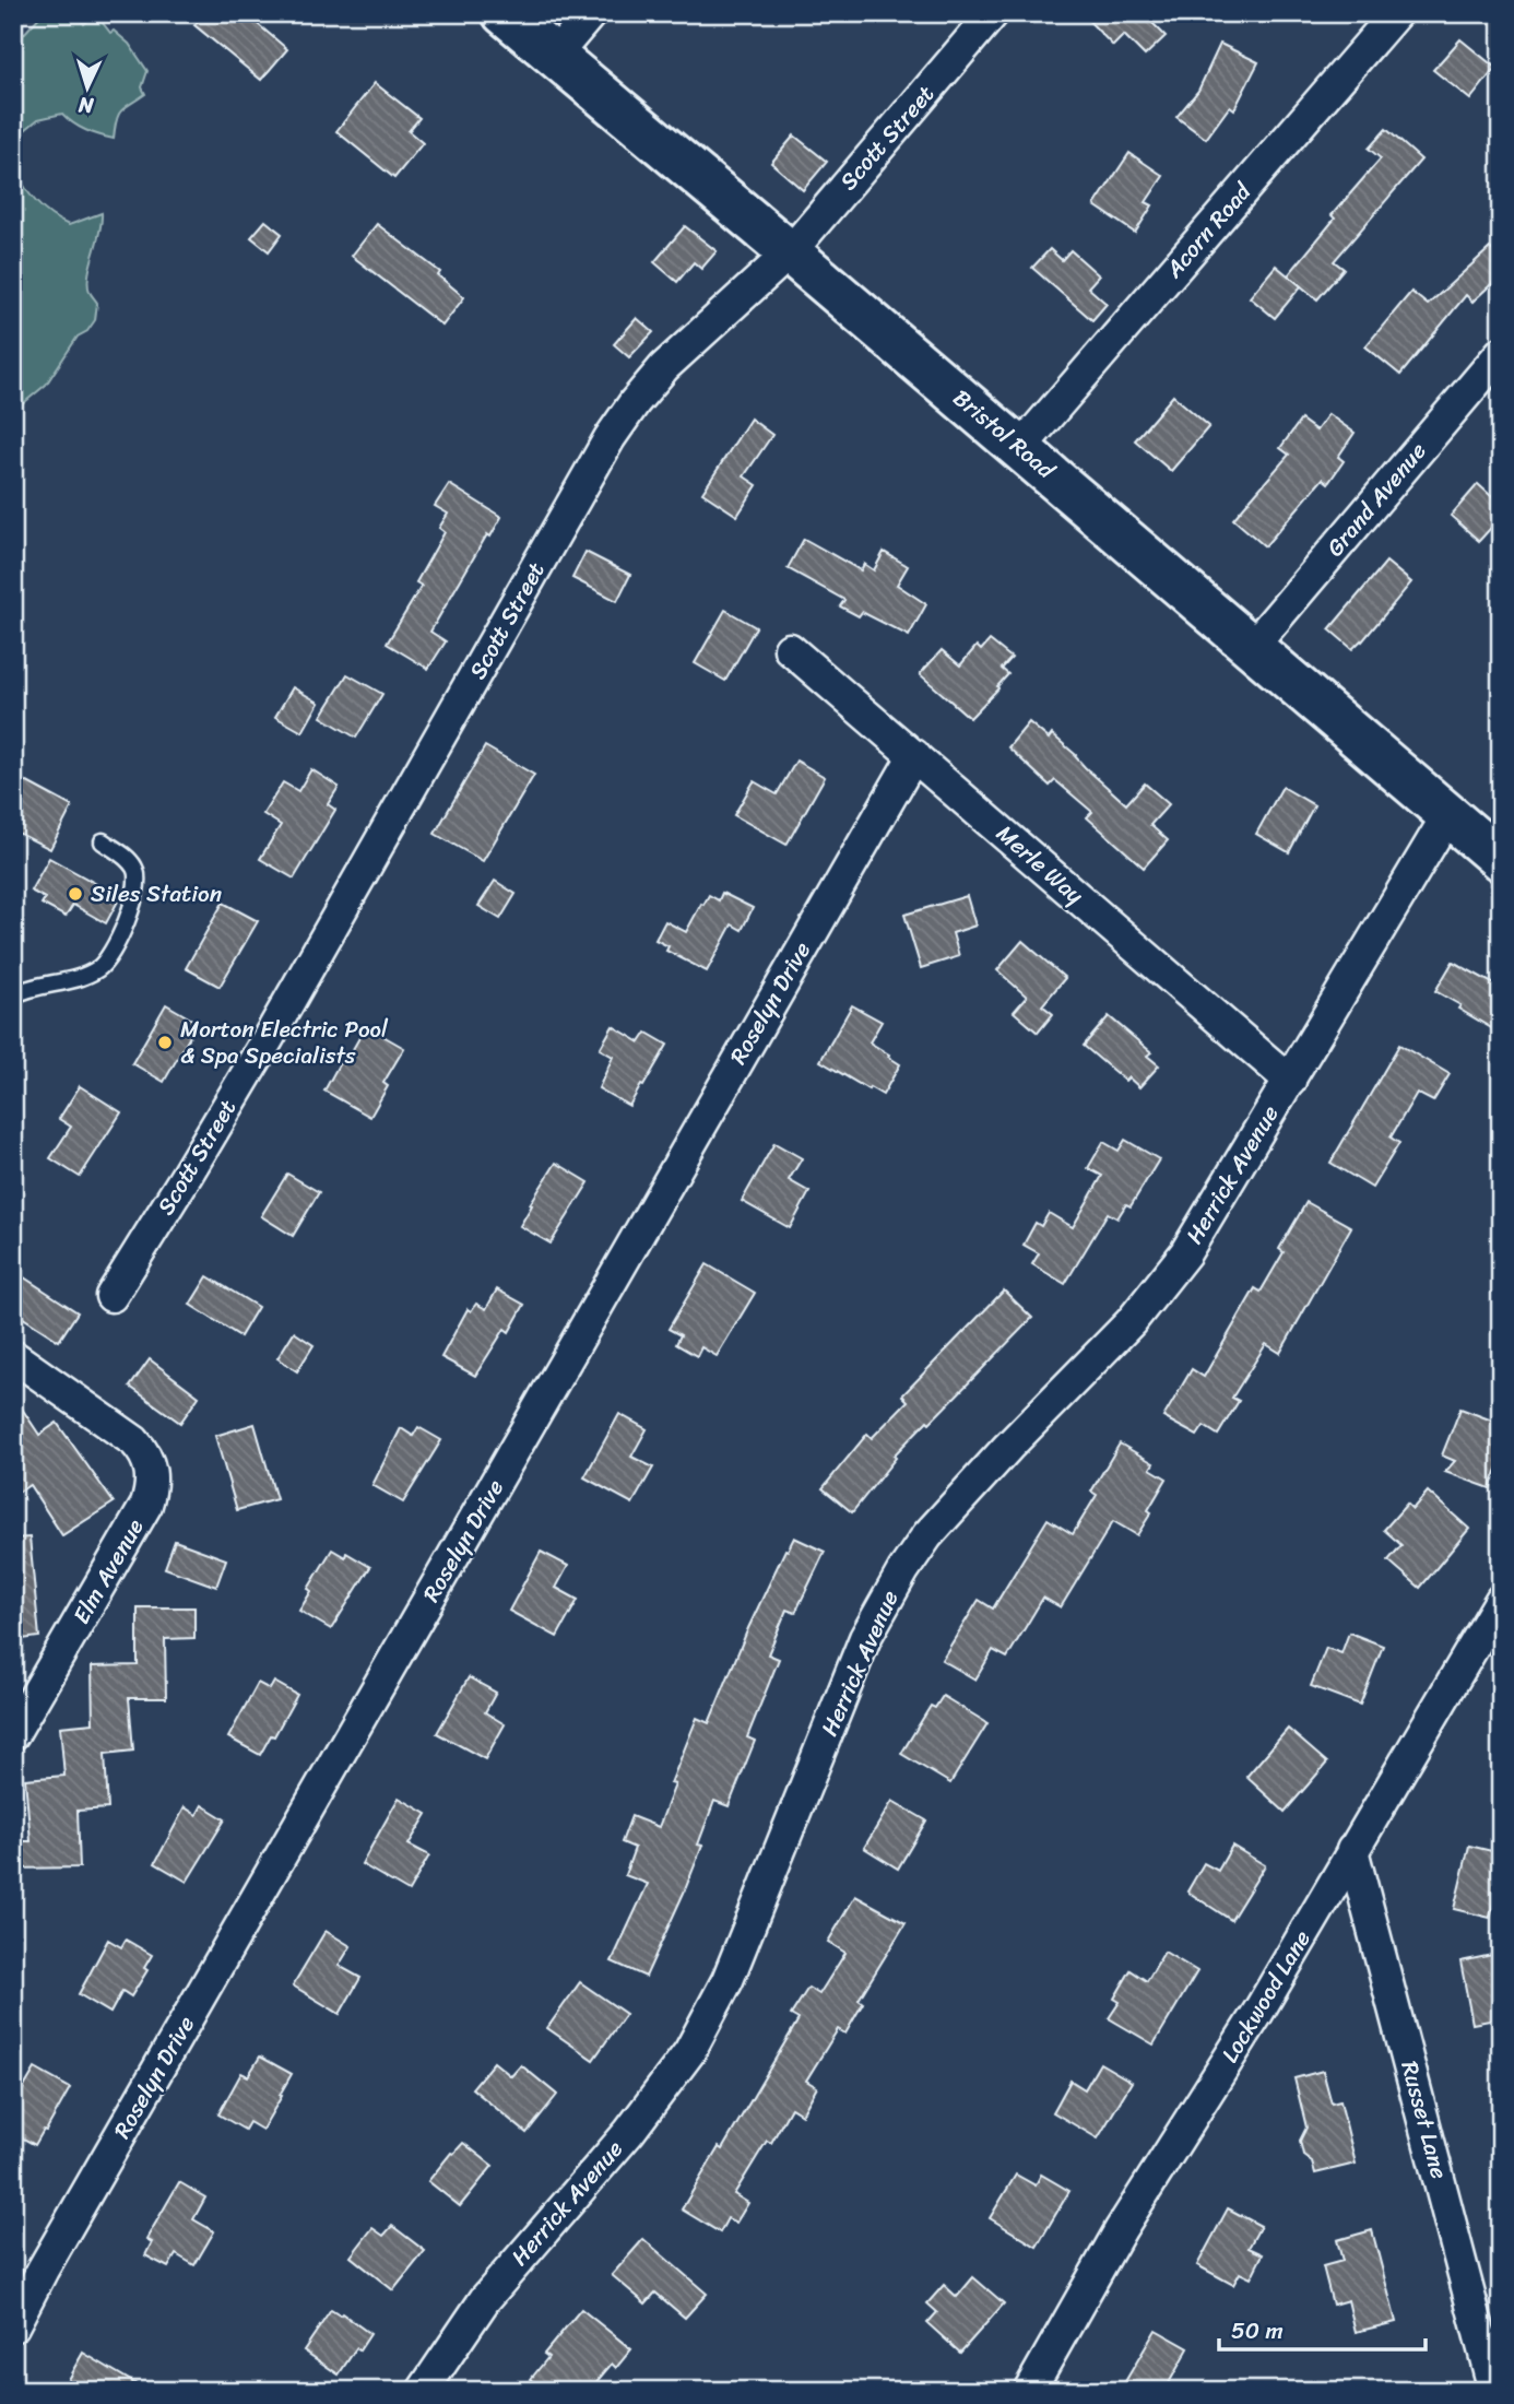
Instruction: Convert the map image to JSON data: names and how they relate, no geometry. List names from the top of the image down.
{
  "streets": {
    "main road": ["Bristol Road"],
    "street": [
      "Scott Street",
      "Acorn Road",
      "Grand Avenue",
      "Merle Way",
      "Roselyn Drive",
      "Herrick Avenue",
      "Elm Avenue",
      "Lockwood Lane",
      "Russet Lane"
    ]
  },
  "crossings": [
    ["Scott Street", "Bristol Road"],
    ["Acorn Road", "Bristol Road"],
    ["Bristol Road", "Grand Avenue"],
    ["Bristol Road", "Herrick Avenue"],
    ["Merle Way", "Roselyn Drive"],
    ["Merle Way", "Herrick Avenue"],
    ["Lockwood Lane", "Russet Lane"]
  ],
  "places": ["Siles Station", "Morton Electric Pool & Spa Specialists"],
  "scale_bar": "50 m",
  "north": "bottom"
}
